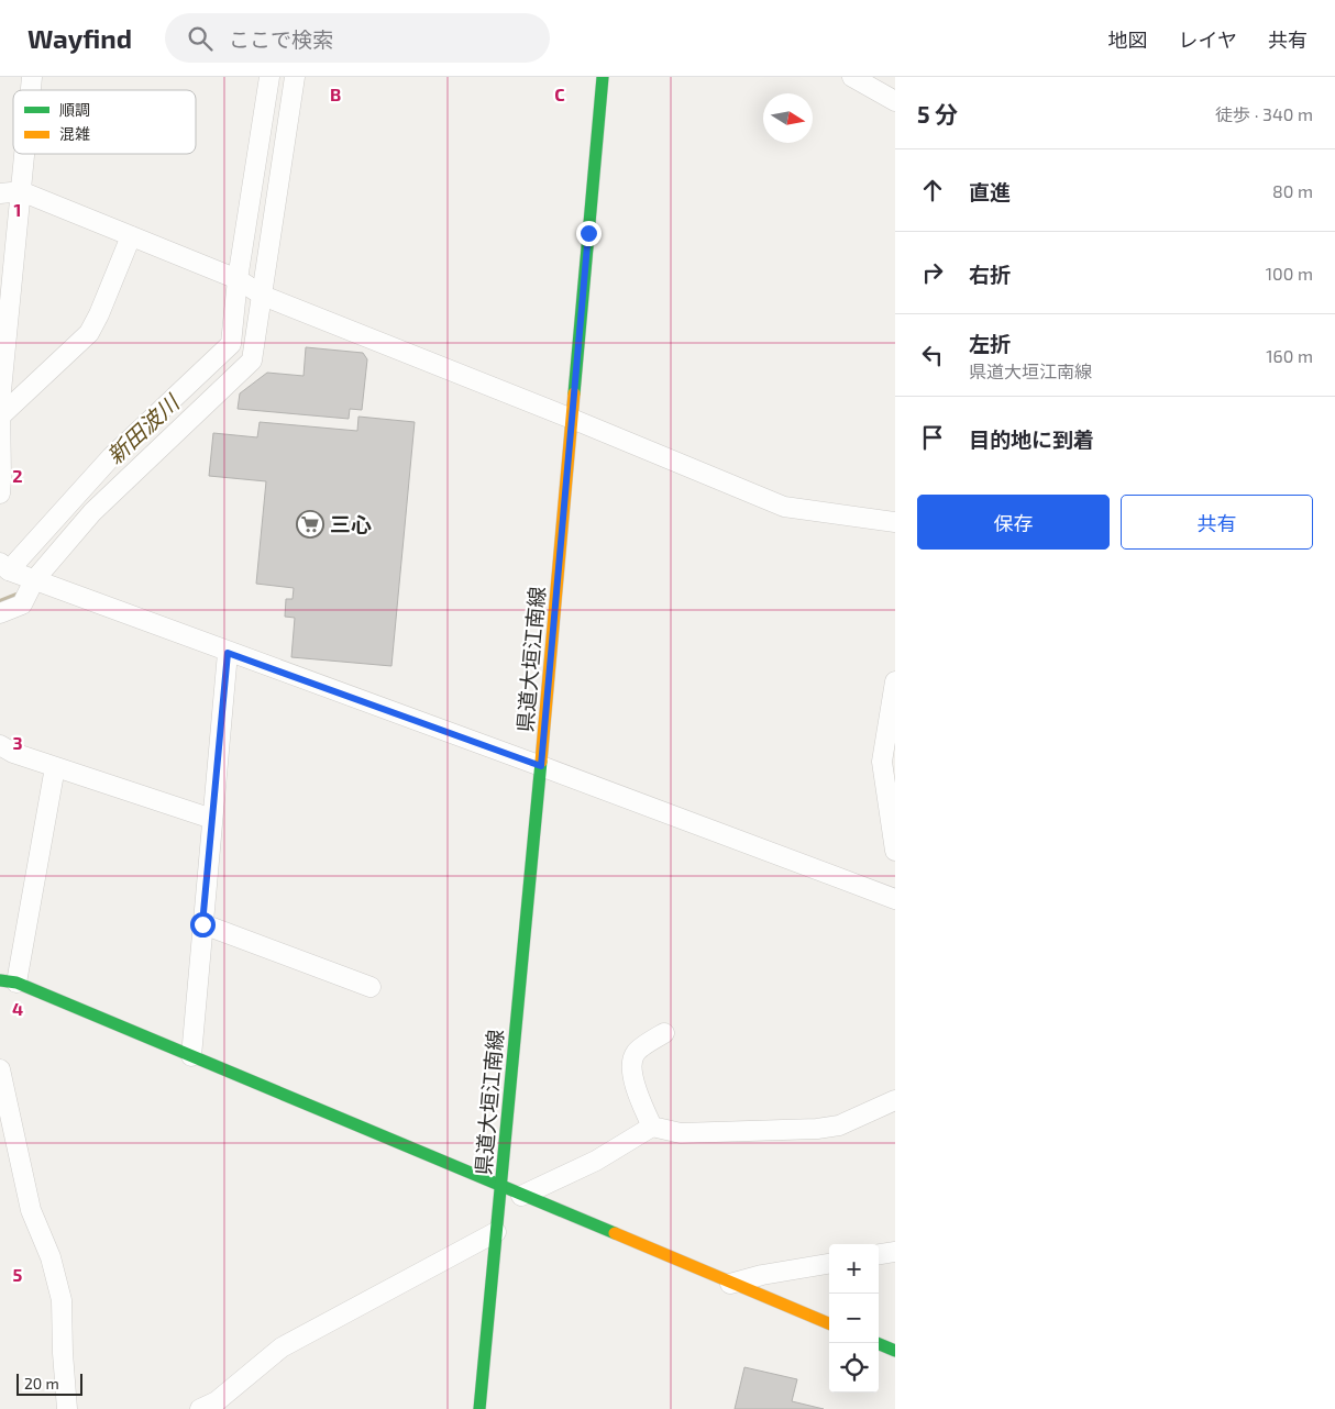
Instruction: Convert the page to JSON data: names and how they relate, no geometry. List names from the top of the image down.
{
  "streets": {
    "main road": ["県道大垣江南線"]
  },
  "water": ["新田波川"],
  "places": {
    "supermarket": ["三心"]
  },
  "legend": ["順調", "混雑"],
  "scale_bar": "20 m",
  "north": "right",
  "page": {
    "header": "Wayfind",
    "search": "ここで検索",
    "nav": ["地図", "レイヤ", "共有"],
    "heading": ["5 分", "徒歩 · 340 m"],
    "list": [
      ["直進", "80 m"],
      ["右折", "100 m"],
      ["左折", "県道大垣江南線", "160 m"],
      "目的地に到着"
    ],
    "buttons": ["保存", "共有"],
    "map_buttons": ["+", "−"],
    "scale": "20 m"
  },
  "grid": {
    "columns": ["B", "C"],
    "rows": [
      "1",
      "2",
      "3",
      "4",
      "5"
    ]
  }
}
